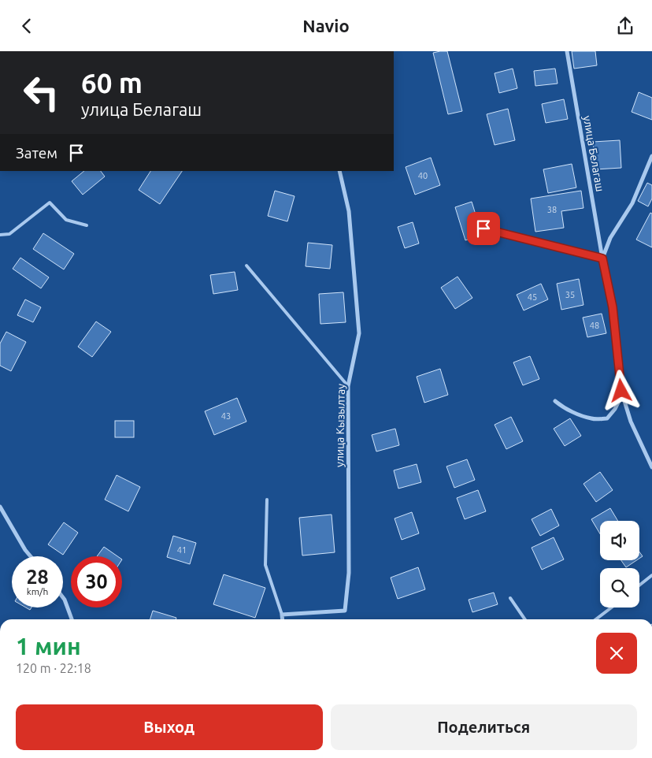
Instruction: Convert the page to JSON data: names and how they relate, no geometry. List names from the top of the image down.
{
  "streets": {
    "street": ["улица Белагаш", "улица Кызылтау"]
  },
  "house_numbers": [
    "40",
    "38",
    "35",
    "45",
    "48",
    "43",
    "41"
  ],
  "page": {
    "header": "Navio",
    "turn": ["60 m", "улица Белагаш"],
    "then": "Затем",
    "speed": "28 km/h",
    "limit": "30",
    "heading": ["1 мин", "120 m · 22:18"],
    "buttons": ["Выход", "Поделиться"]
  }
}
